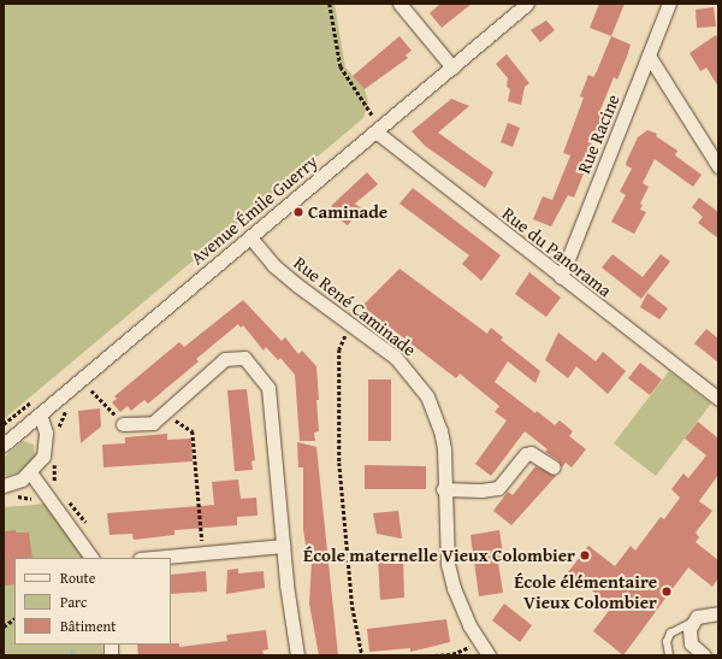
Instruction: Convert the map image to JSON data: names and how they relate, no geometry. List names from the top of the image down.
{
  "streets": {
    "street": [
      "Rue Racine",
      "Avenue Émile Guerry",
      "Rue du Panorama",
      "Rue René Caminade"
    ]
  },
  "crossings": [
    ["Rue Racine", "Rue du Panorama"],
    ["Avenue Émile Guerry", "Rue du Panorama"],
    ["Avenue Émile Guerry", "Rue René Caminade"]
  ],
  "places": ["Caminade", "École maternelle Vieux Colombier", "École élémentaire Vieux Colombier"],
  "legend": ["Route", "Parc", "Bâtiment"]
}
